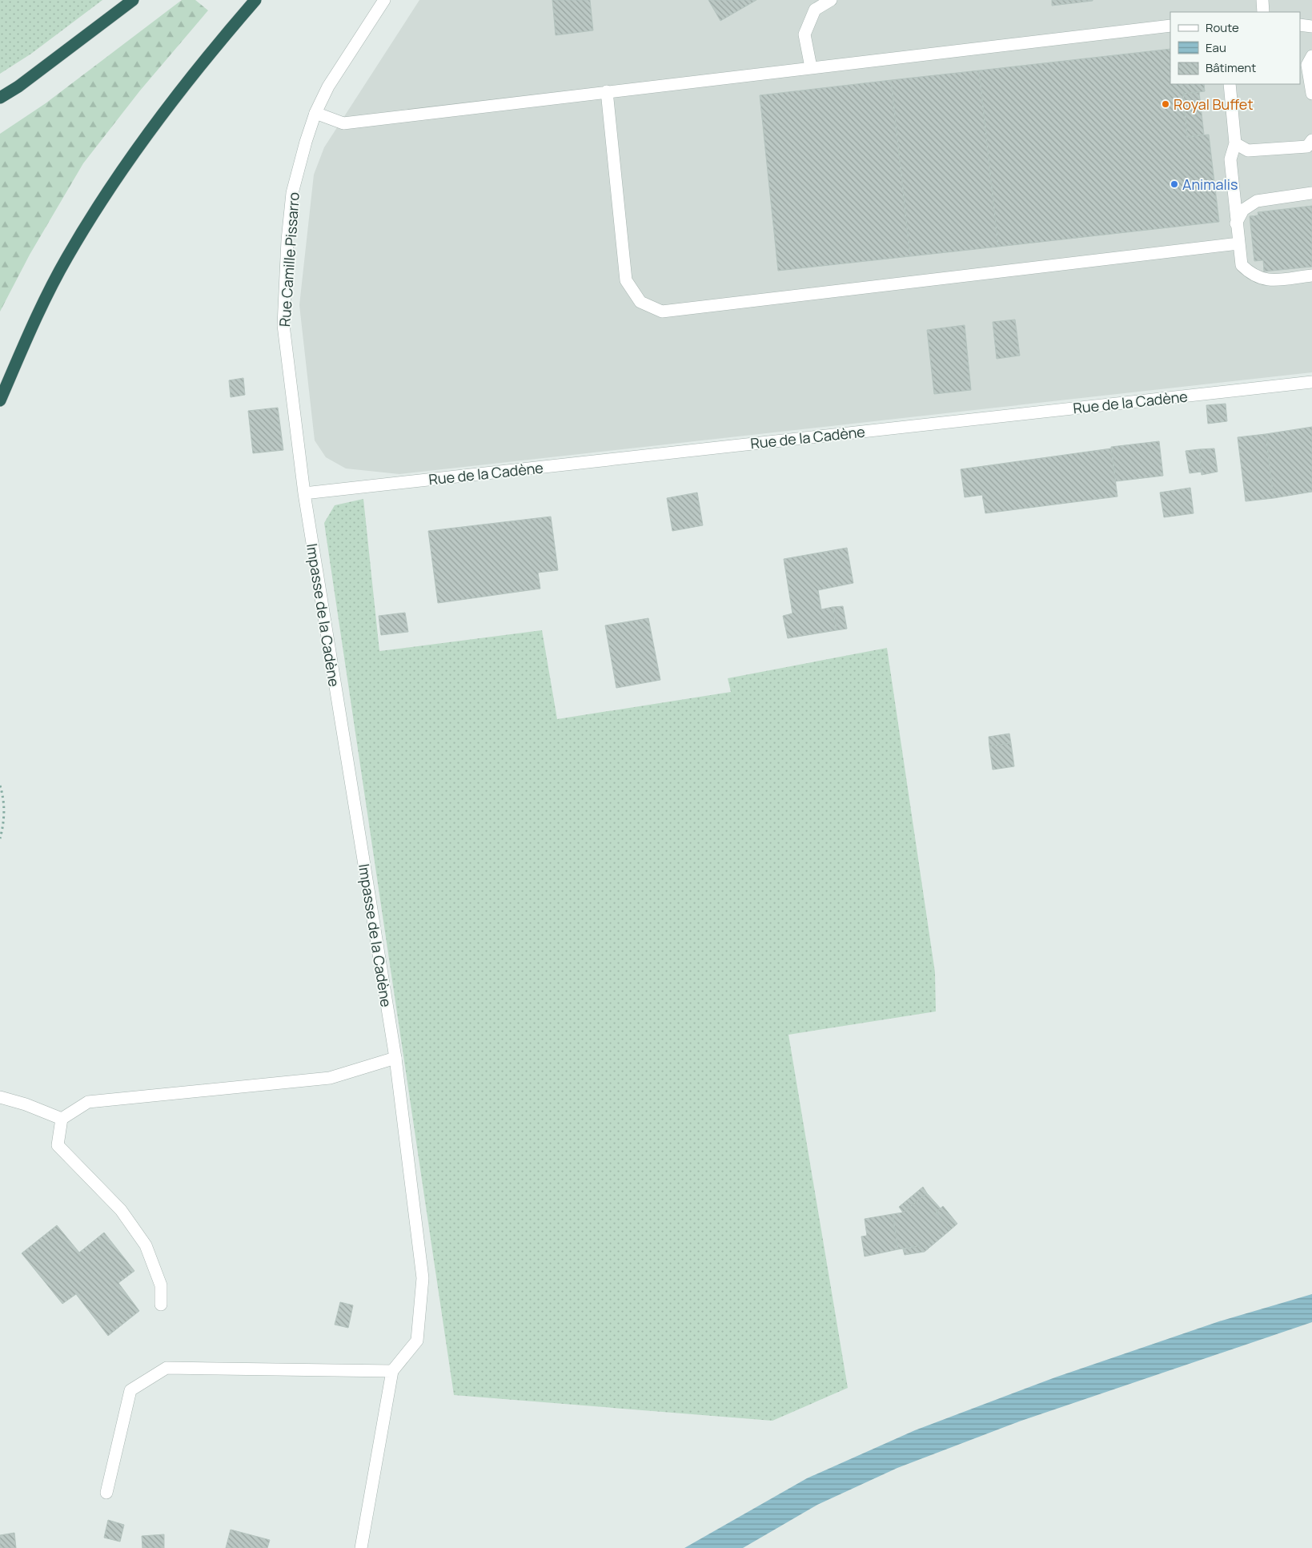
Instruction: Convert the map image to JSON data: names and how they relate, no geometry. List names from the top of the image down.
{
  "streets": {
    "street": ["Rue Camille Pissarro", "Rue de la Cadène", "Impasse de la Cadène"]
  },
  "crossings": [
    ["Rue Camille Pissarro", "Rue de la Cadène"],
    ["Rue Camille Pissarro", "Impasse de la Cadène"],
    ["Rue de la Cadène", "Impasse de la Cadène"]
  ],
  "places": ["Royal Buffet", "Animalis"],
  "legend": ["Route", "Eau", "Bâtiment"]
}
